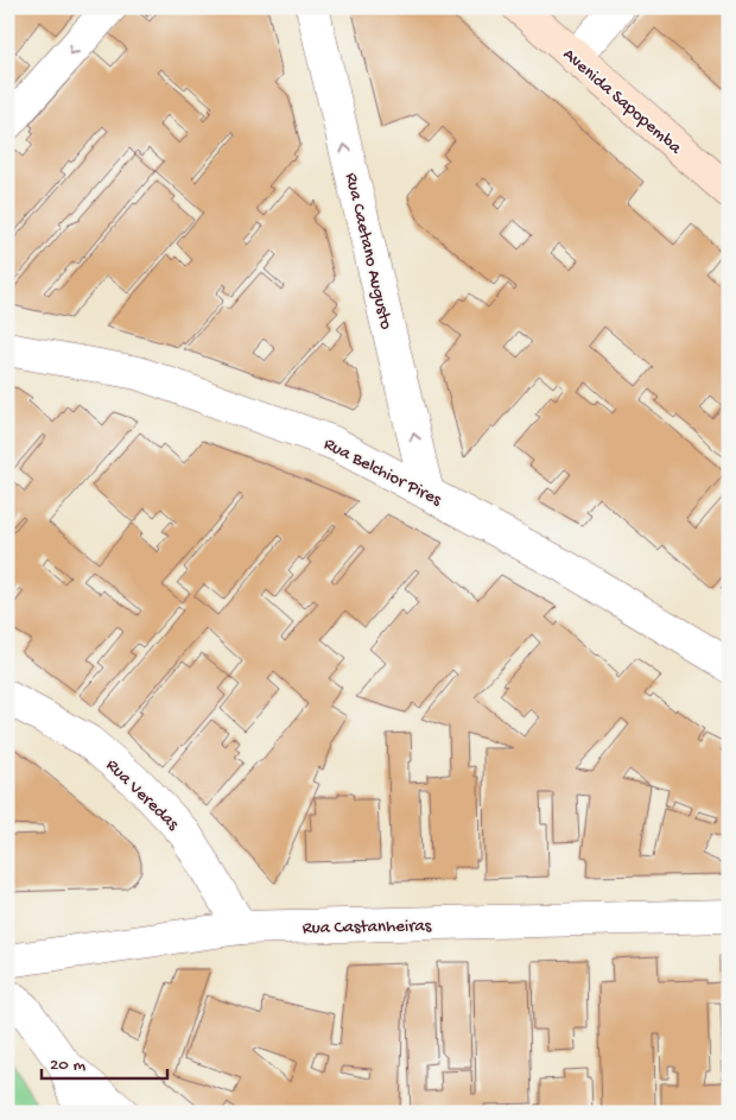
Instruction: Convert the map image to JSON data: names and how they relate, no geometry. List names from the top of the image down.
{
  "streets": {
    "main road": ["Avenida Sapopemba"],
    "street": [
      "Rua Caetano Augusto",
      "Rua Belchior Pires",
      "Rua Veredas",
      "Rua Castanheiras"
    ]
  },
  "crossings": [
    ["Rua Caetano Augusto", "Rua Belchior Pires"],
    ["Rua Veredas", "Rua Castanheiras"]
  ],
  "one_way": ["Rua Caetano Augusto"],
  "scale_bar": "20 m"
}
